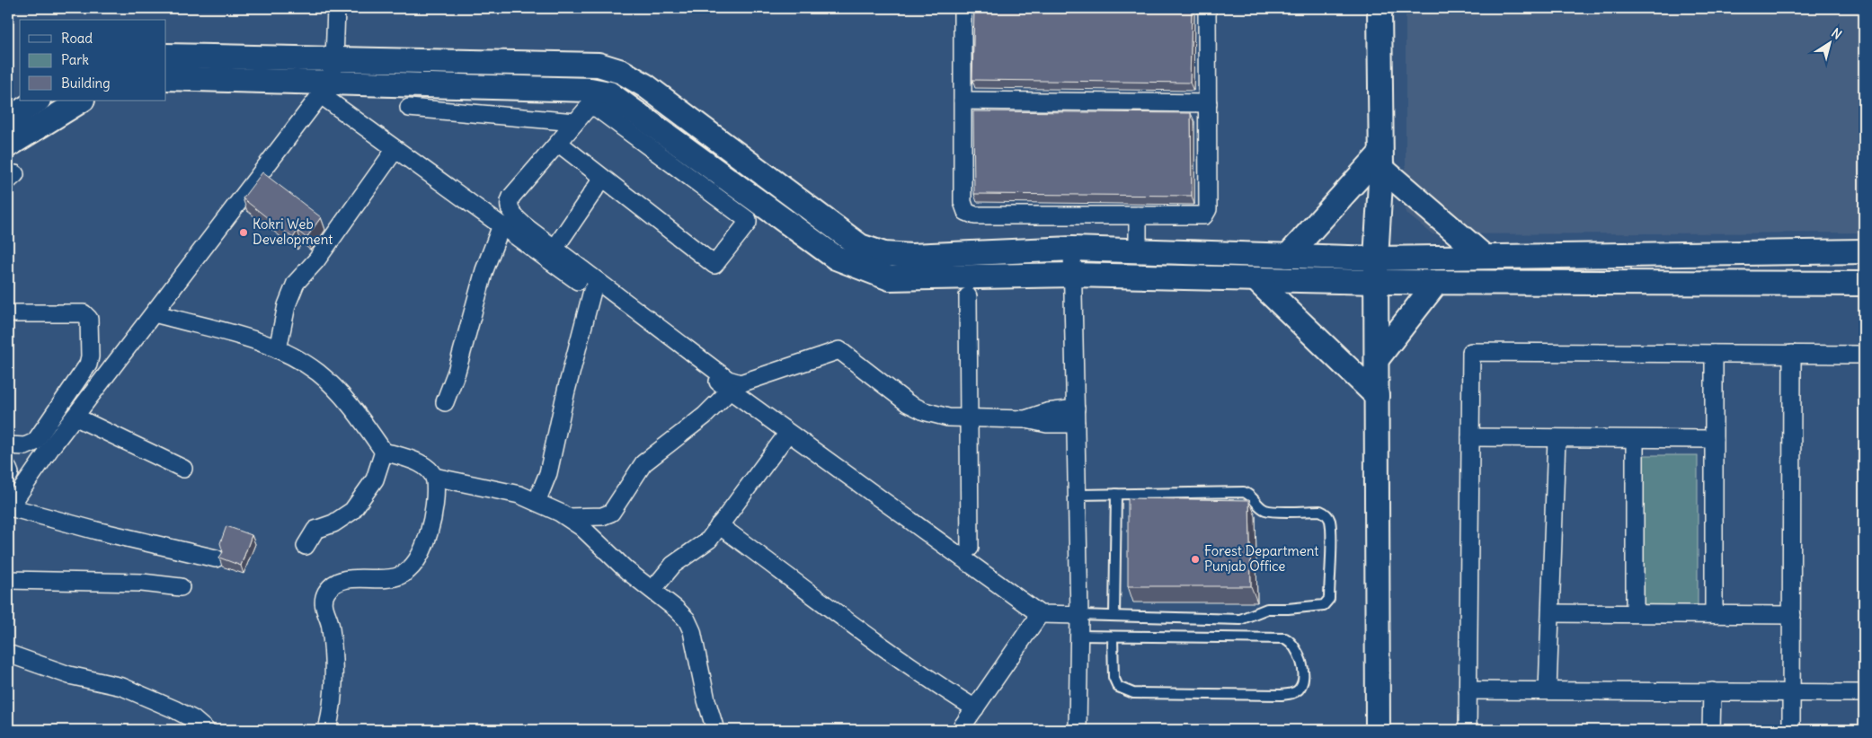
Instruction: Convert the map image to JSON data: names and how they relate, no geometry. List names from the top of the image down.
{
  "places": ["Kokri Web Development", "Forest Department Punjab Office"],
  "legend": ["Road", "Park", "Building"],
  "north": "top right"
}
